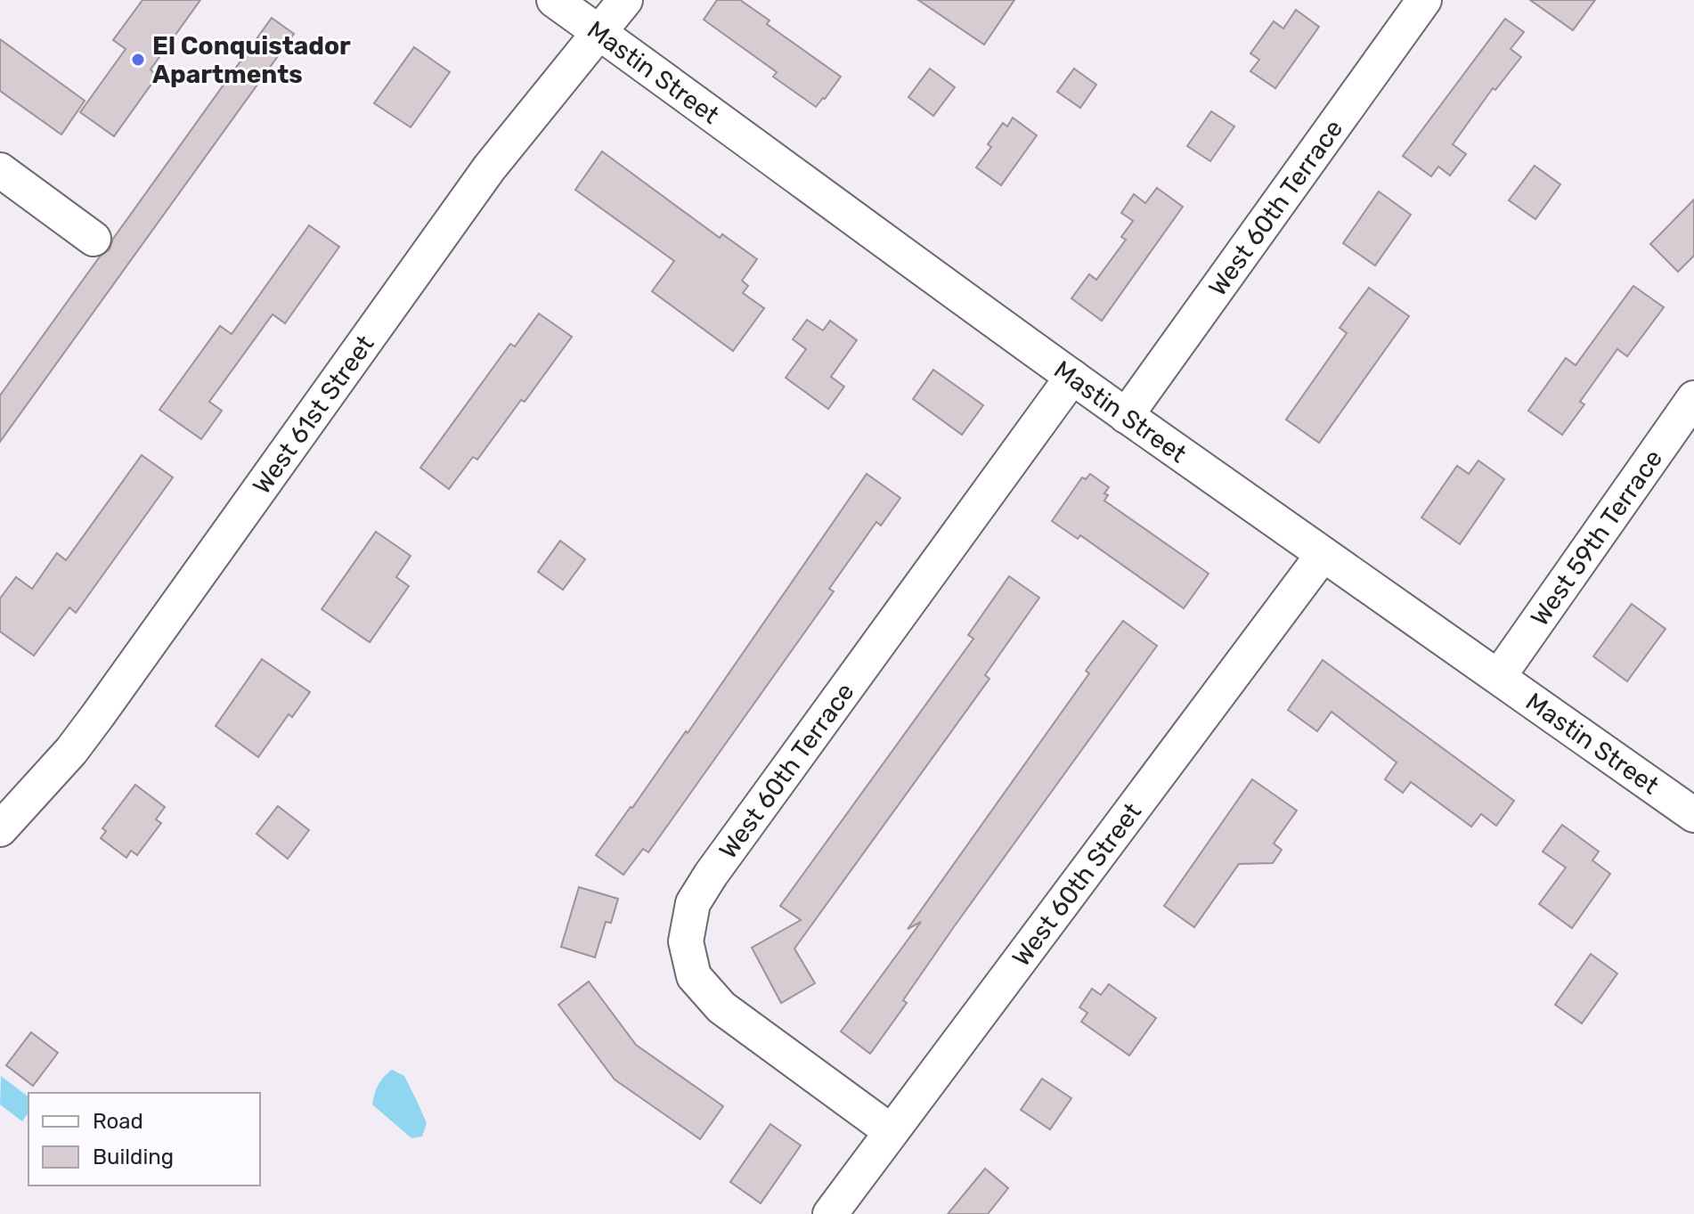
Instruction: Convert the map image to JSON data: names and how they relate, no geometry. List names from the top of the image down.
{
  "streets": {
    "street": [
      "Mastin Street",
      "West 60th Terrace",
      "West 61st Street",
      "West 59th Terrace",
      "West 60th Street"
    ]
  },
  "crossings": [
    ["Mastin Street", "West 60th Terrace"],
    ["Mastin Street", "West 61st Street"],
    ["Mastin Street", "West 59th Terrace"],
    ["Mastin Street", "West 60th Street"],
    ["West 60th Terrace", "West 60th Street"]
  ],
  "places": ["El Conquistador Apartments"],
  "legend": ["Road", "Building"]
}
